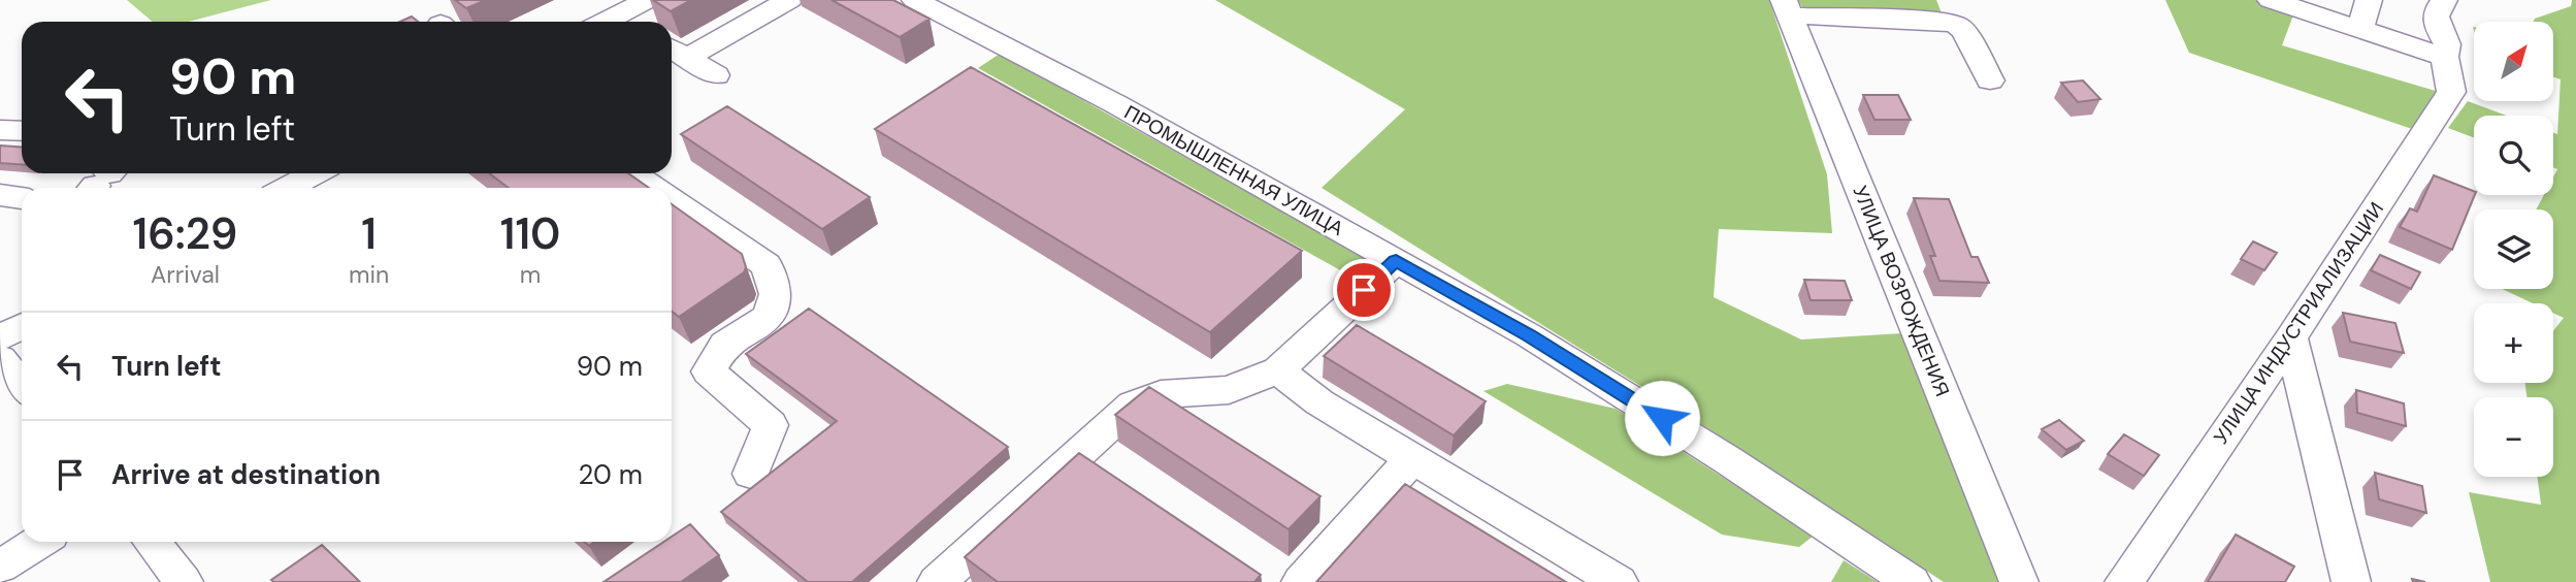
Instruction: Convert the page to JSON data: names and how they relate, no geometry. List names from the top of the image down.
{
  "streets": {
    "street": ["ПРОМЫШЛЕННАЯ УЛИЦА", "УЛИЦА ВОЗРОЖДЕНИЯ", "УЛИЦА ИНДУСТРИАЛИЗАЦИИ"]
  },
  "north": "top right",
  "page": {
    "map_buttons": ["+", "−"],
    "turn": ["90 m", "Turn left"],
    "eta": [
      "16:29",
      "Arrival",
      "1",
      "min",
      "110",
      "m"
    ],
    "list": [
      {
        "name": "Turn left",
        "value": "90 m"
      },
      {
        "name": "Arrive at destination",
        "value": "20 m"
      }
    ]
  }
}
